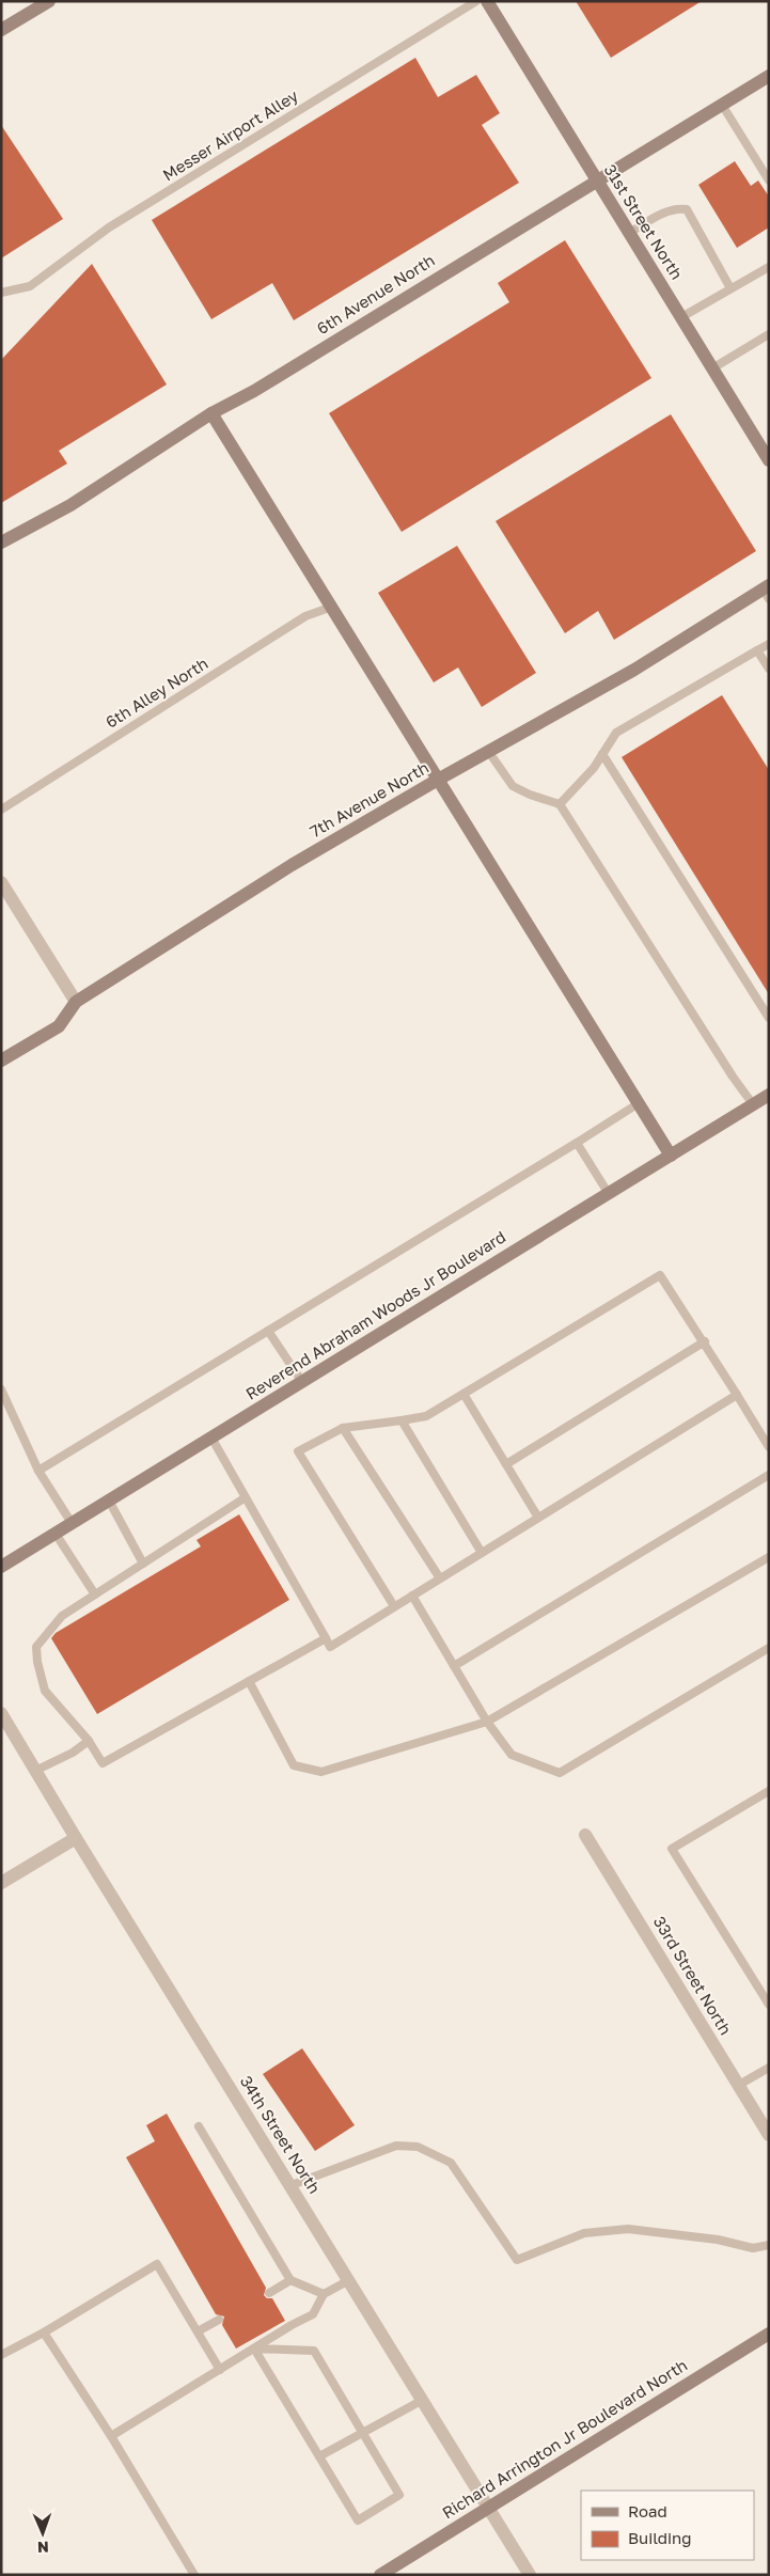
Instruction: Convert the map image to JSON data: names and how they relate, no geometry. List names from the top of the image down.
{
  "streets": {
    "street": [
      "31st Street North",
      "6th Avenue North",
      "7th Avenue North",
      "Reverend Abraham Woods Jr Boulevard",
      "33rd Street North",
      "34th Street North",
      "Richard Arrington Jr Boulevard North"
    ],
    "lane": ["Messer Airport Alley", "6th Alley North"]
  },
  "crossings": [
    ["31st Street North", "6th Avenue North"],
    ["34th Street North", "Richard Arrington Jr Boulevard North"]
  ],
  "legend": ["Road", "Building"],
  "north": "bottom"
}
